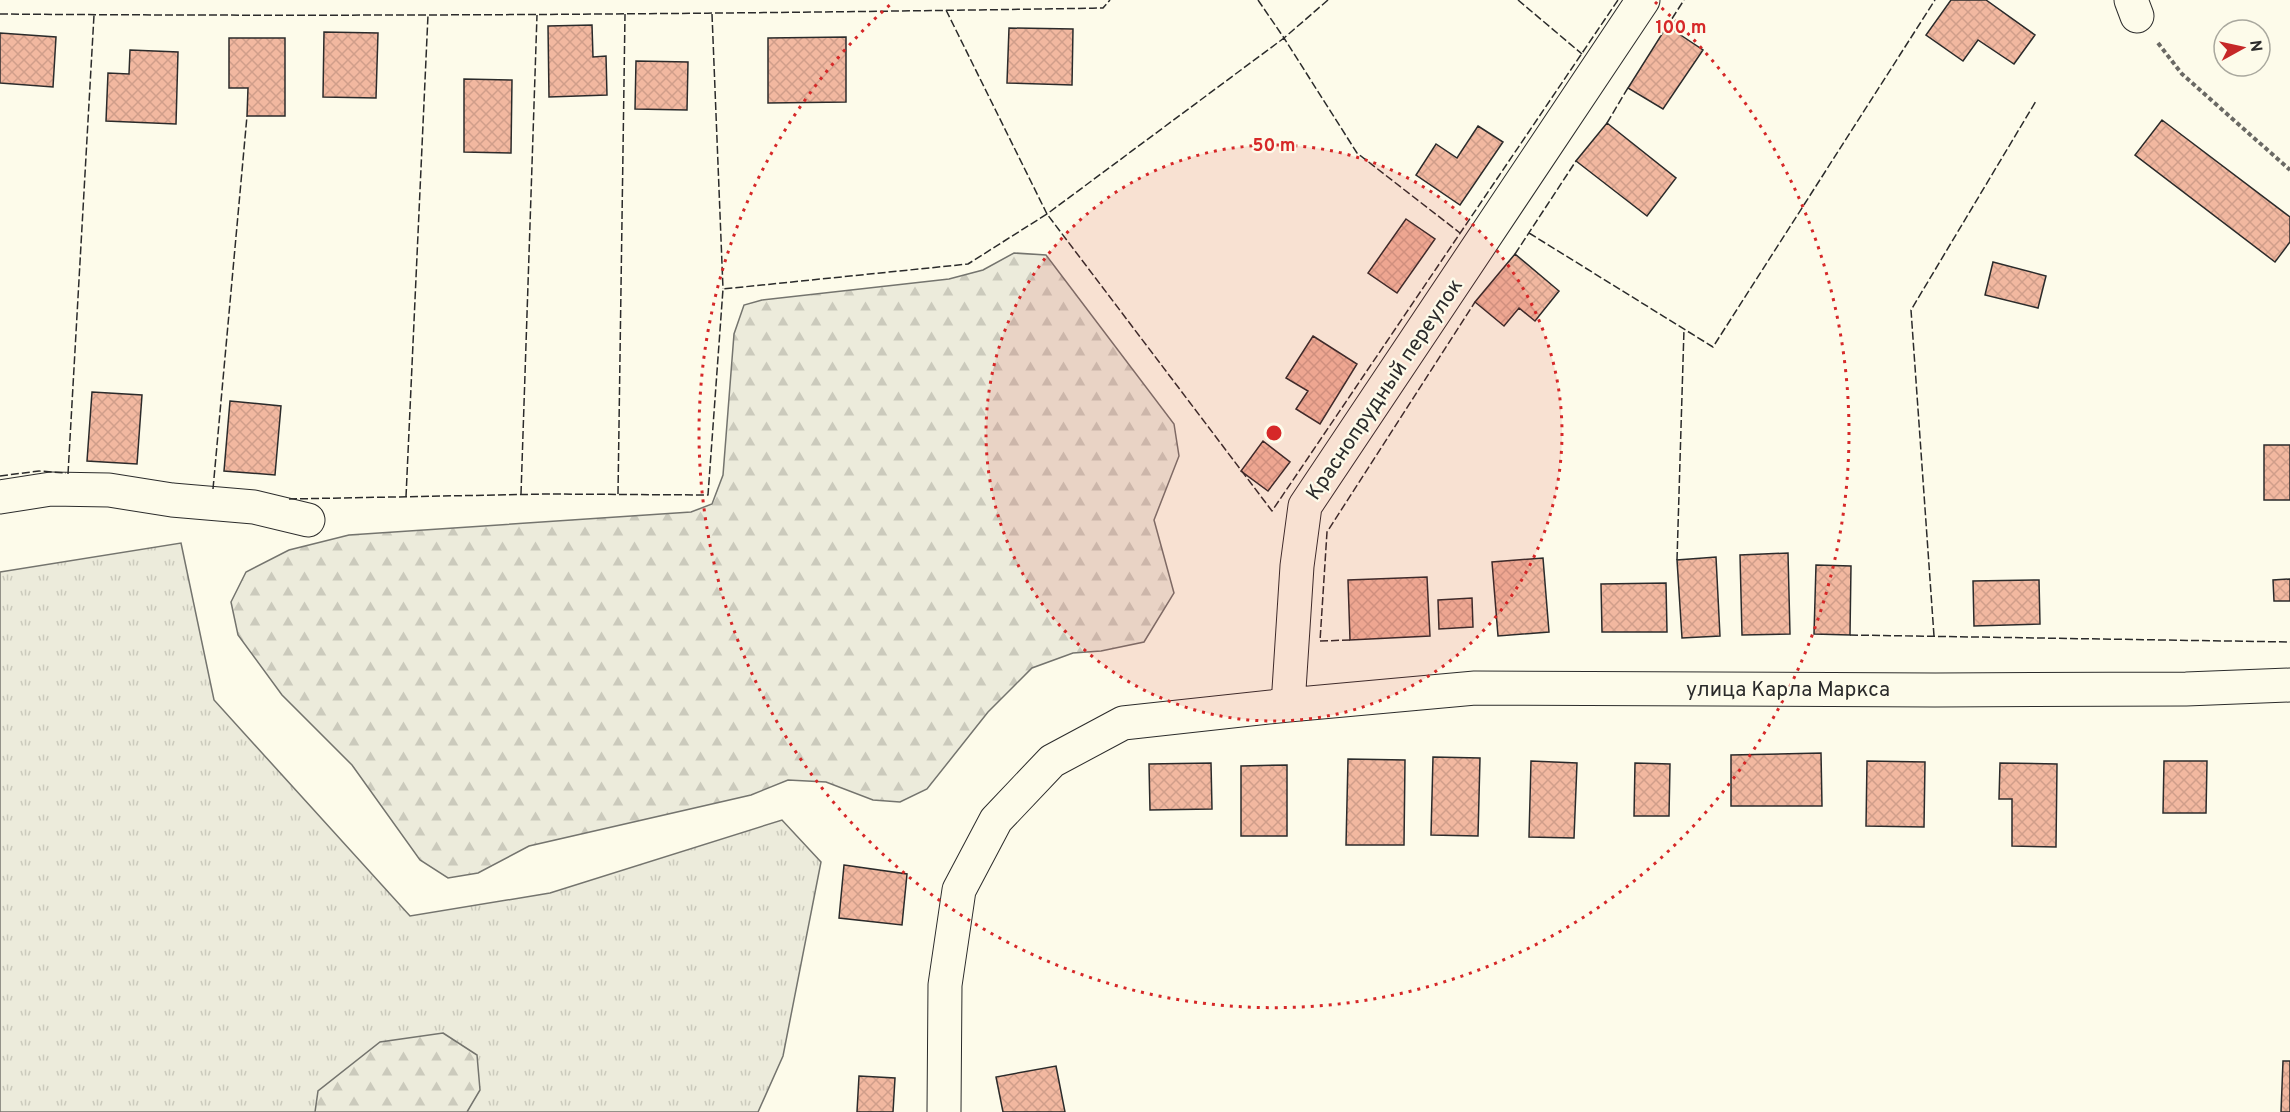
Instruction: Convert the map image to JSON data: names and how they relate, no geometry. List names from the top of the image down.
{
  "streets": {
    "street": ["Краснопрудный переулок", "улица Карла Маркса"]
  },
  "crossings": [
    ["Краснопрудный переулок", "улица Карла Маркса"]
  ],
  "north": "right",
  "rings": ["100 m", "50 m"]
}
